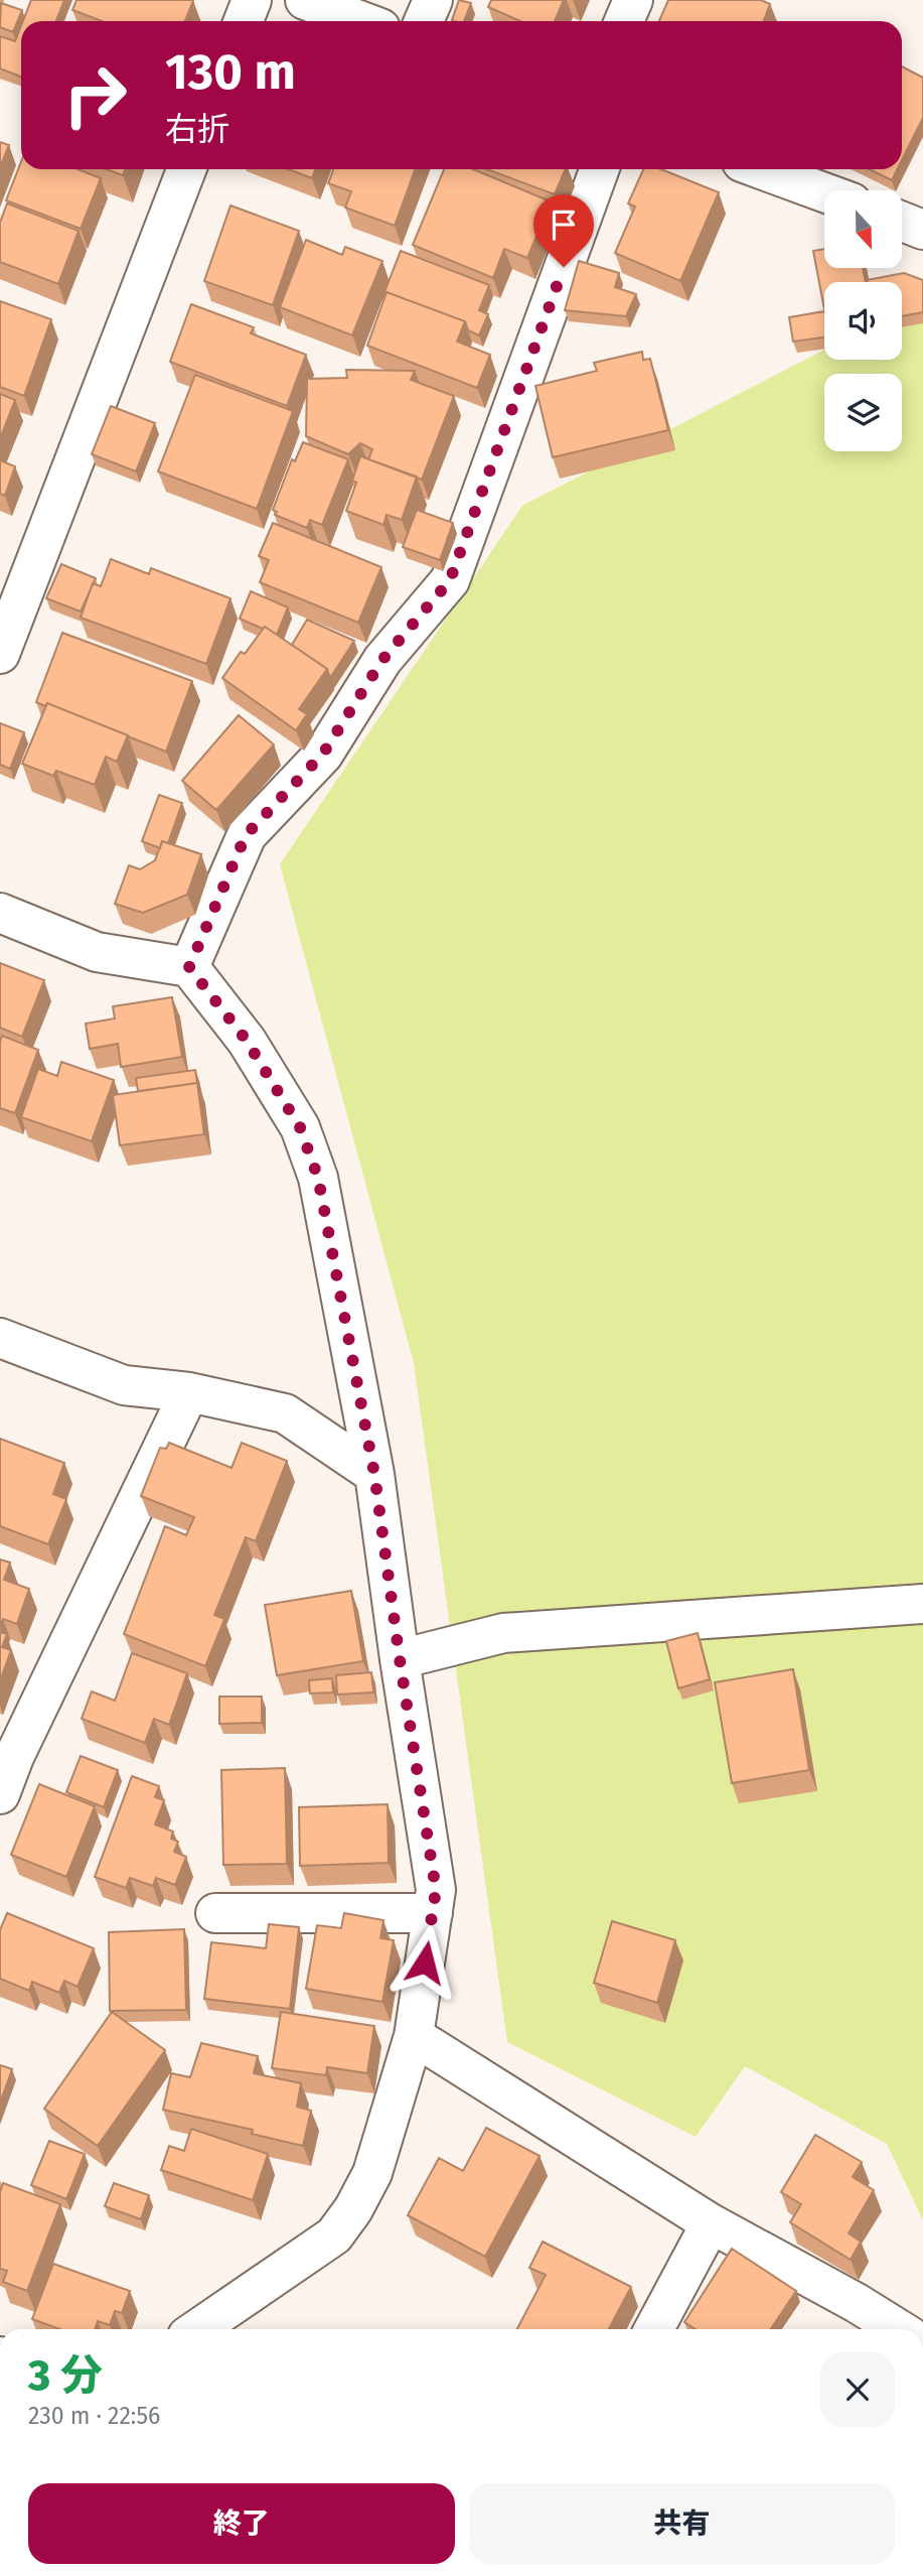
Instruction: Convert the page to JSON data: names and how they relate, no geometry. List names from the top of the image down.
{
  "north": "bottom",
  "page": {
    "turn": ["130 m", "右折"],
    "heading": ["3 分", "230 m · 22:56"],
    "buttons": ["終了", "共有"]
  }
}
